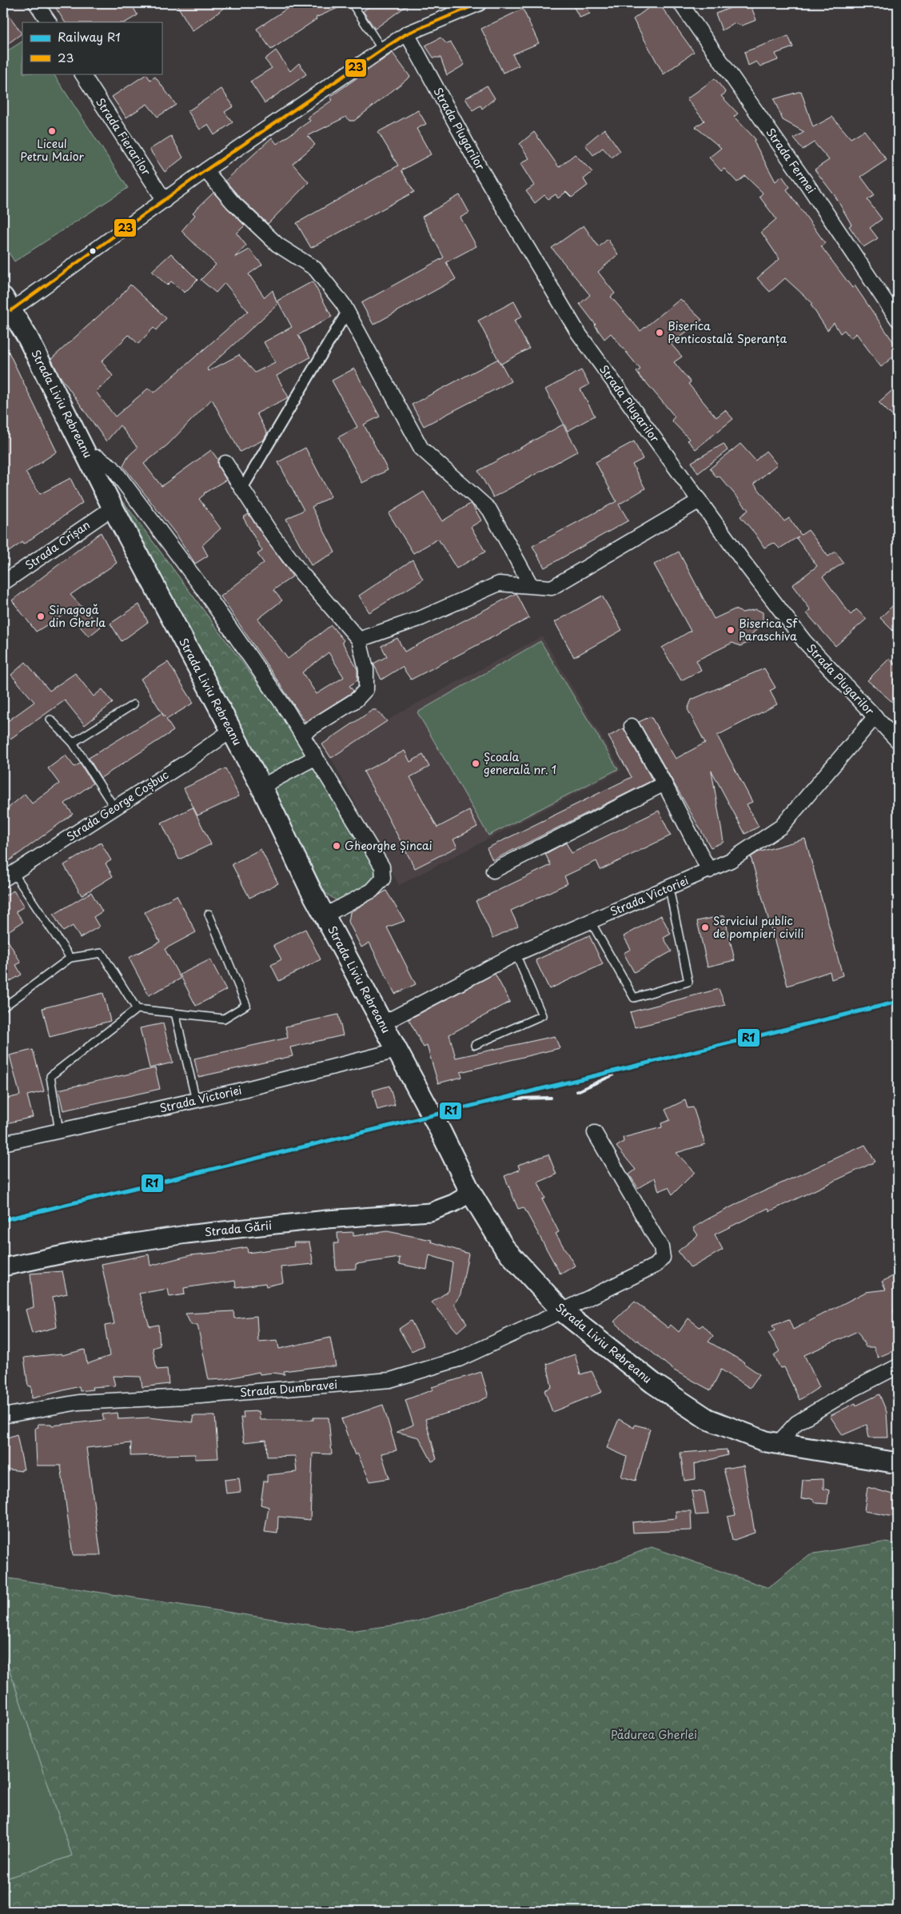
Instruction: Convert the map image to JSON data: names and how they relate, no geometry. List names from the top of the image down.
{
  "streets": {
    "main road": ["Strada Liviu Rebreanu"],
    "street": [
      "Strada Plugarilor",
      "Strada Fierarilor",
      "Strada Fermei",
      "Strada Crișan",
      "Strada George Coșbuc",
      "Strada Victoriei",
      "Strada Gării",
      "Strada Dumbravei"
    ]
  },
  "crossings": [
    ["Strada Plugarilor", "Strada Victoriei"],
    ["Strada Liviu Rebreanu", "Strada Crișan"],
    ["Strada Liviu Rebreanu", "Strada George Coșbuc"],
    ["Strada Liviu Rebreanu", "Strada Victoriei"],
    ["Strada Liviu Rebreanu", "Strada Gării"],
    ["Strada Liviu Rebreanu", "Strada Dumbravei"]
  ],
  "parks": ["Pădurea Gherlei"],
  "places": [
    "Liceul Petru Maior",
    "Biserica Penticostală Speranța",
    "Sinagogă din Gherla",
    "Biserica Sf Paraschiva",
    "Școala generală nr. 1",
    "Gheorghe Șincai",
    "Serviciul public de pompieri civili"
  ],
  "lines": ["transit line 23", "rail line R1"],
  "legend": ["Railway R1", "23"]
}
